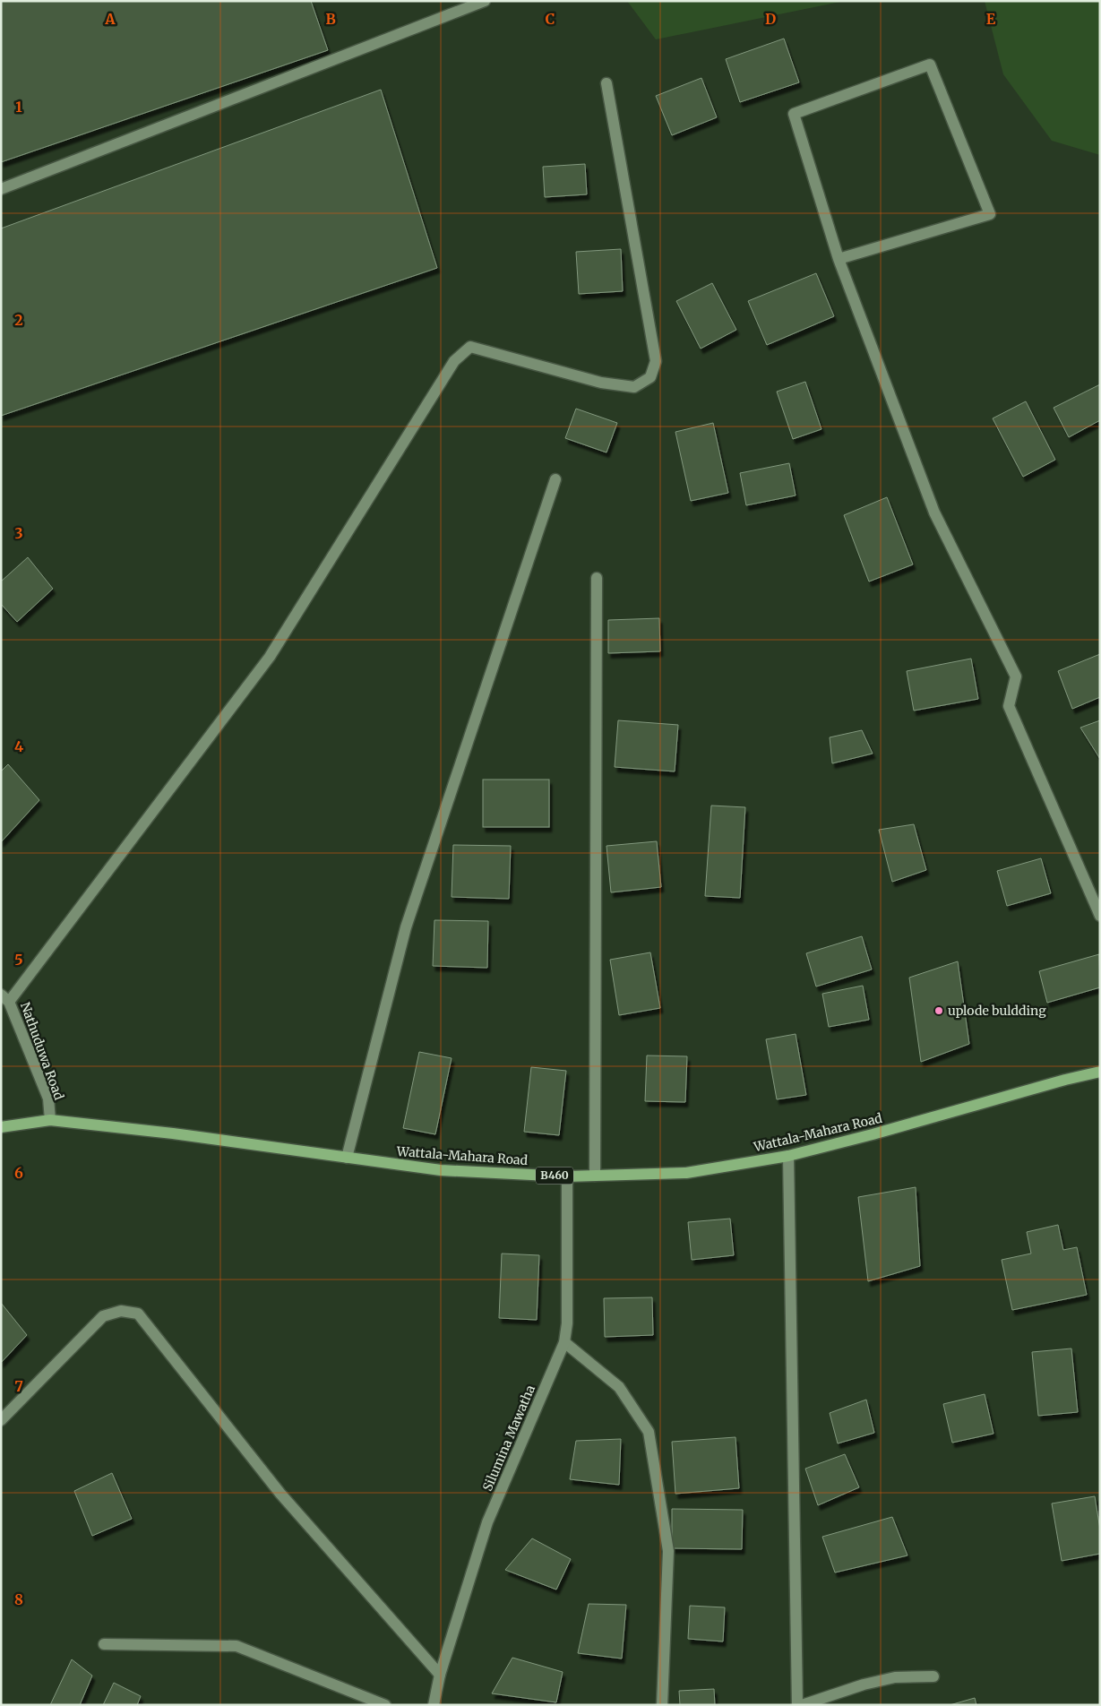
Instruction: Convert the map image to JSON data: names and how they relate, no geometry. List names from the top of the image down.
{
  "streets": {
    "main road": ["Wattala-Mahara Road", "B460"],
    "street": ["Nathuduwa Road", "Silumina Mawatha"]
  },
  "crossings": [
    ["Nathuduwa Road", "Wattala-Mahara Road"],
    ["Wattala-Mahara Road", "Silumina Mawatha"]
  ],
  "places": ["uplode buldding"],
  "grid": {
    "columns": [
      "A",
      "B",
      "C",
      "D",
      "E"
    ],
    "rows": [
      "1",
      "2",
      "3",
      "4",
      "5",
      "6",
      "7",
      "8"
    ]
  }
}
